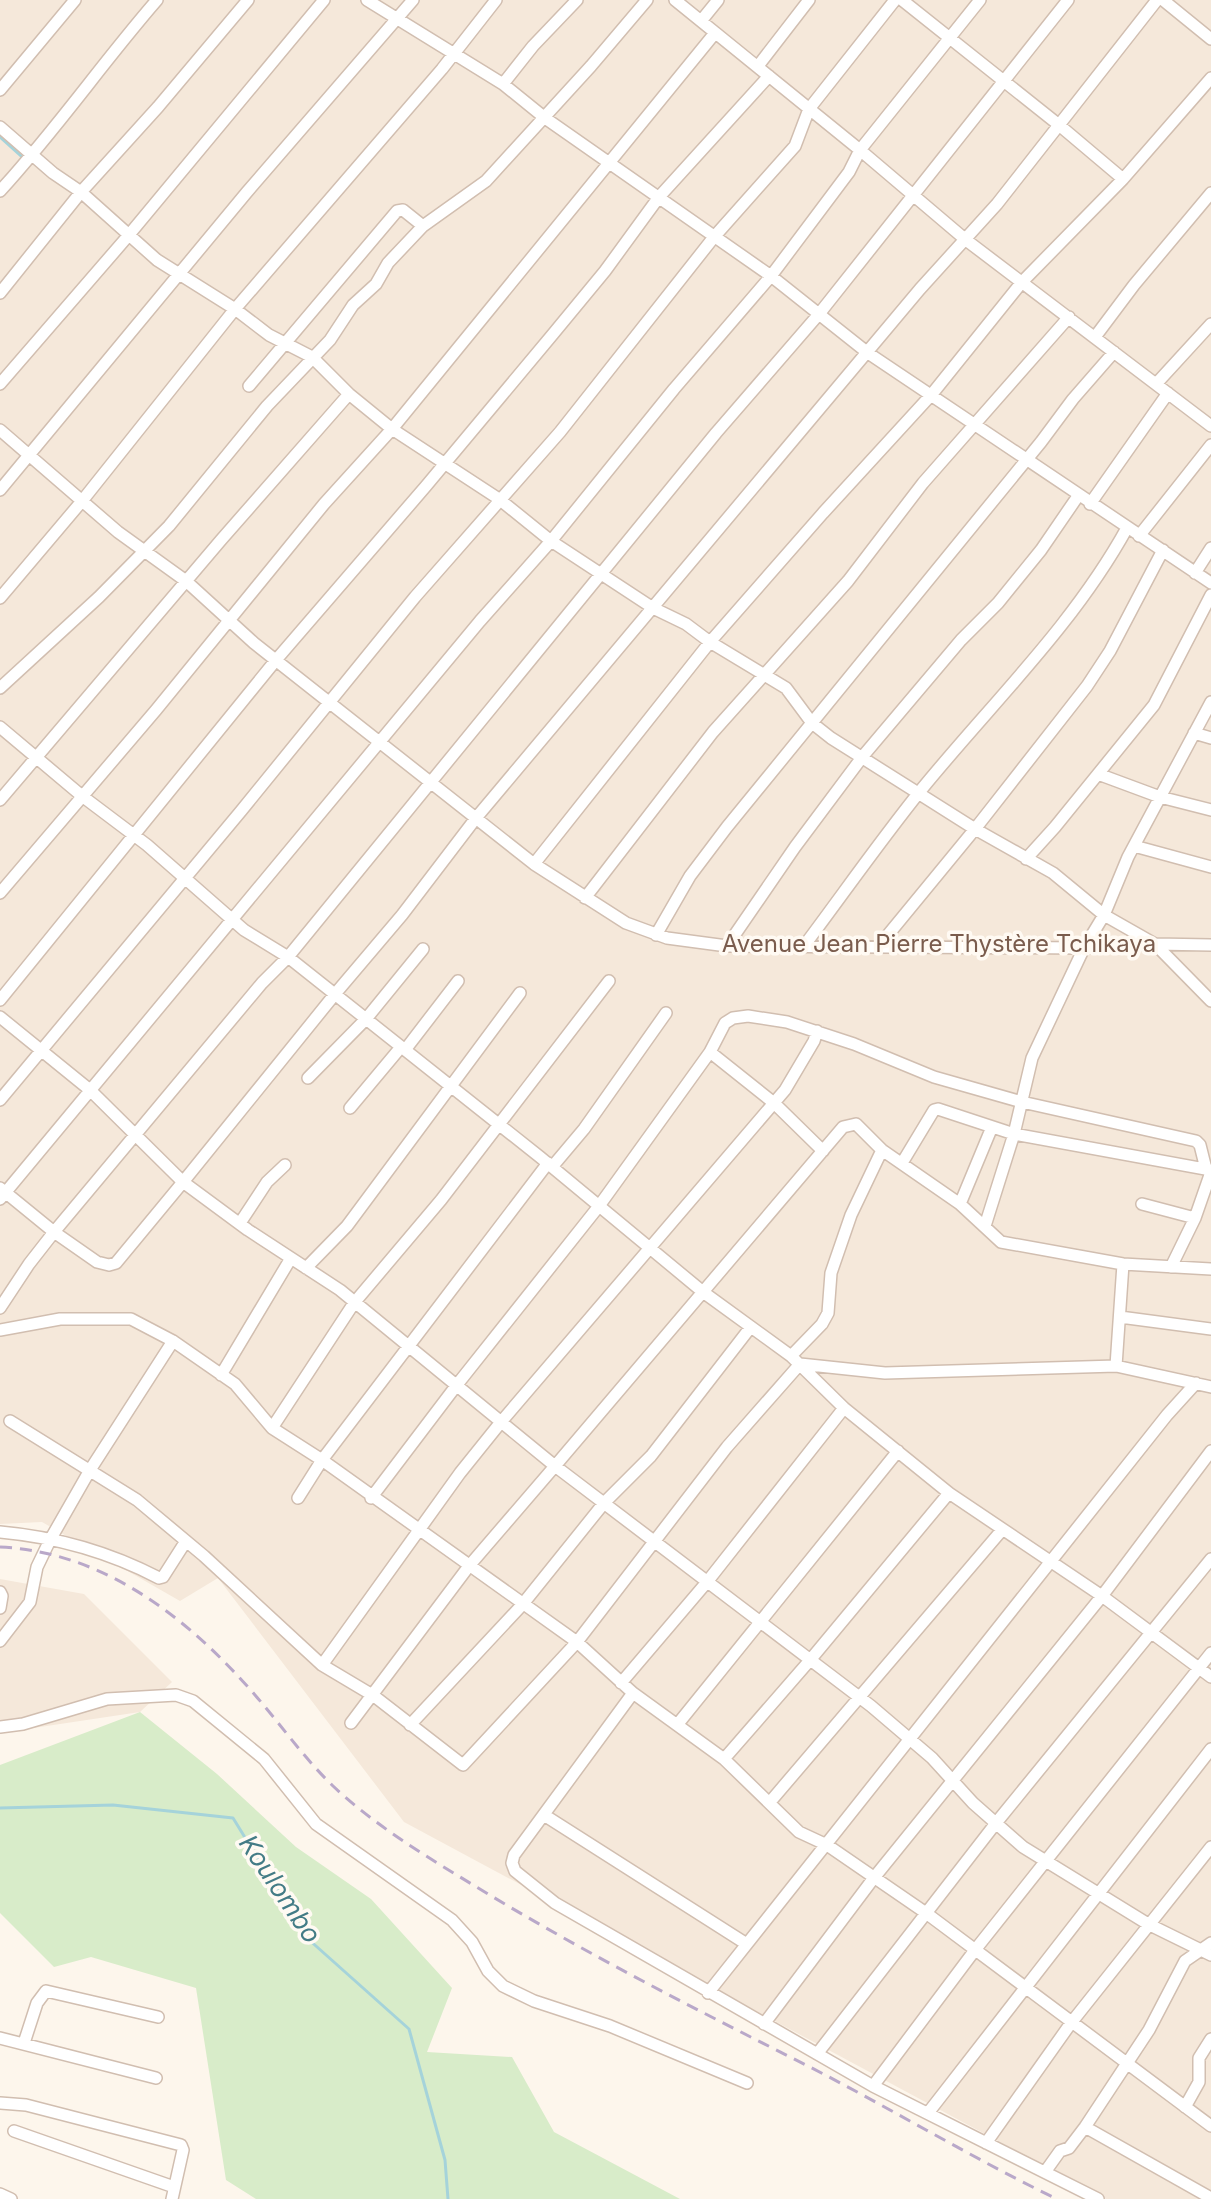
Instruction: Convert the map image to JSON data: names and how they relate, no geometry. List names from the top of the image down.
{
  "streets": {
    "street": ["Avenue Jean Pierre Thystère Tchikaya"]
  },
  "water": ["Koulombo"]
}
